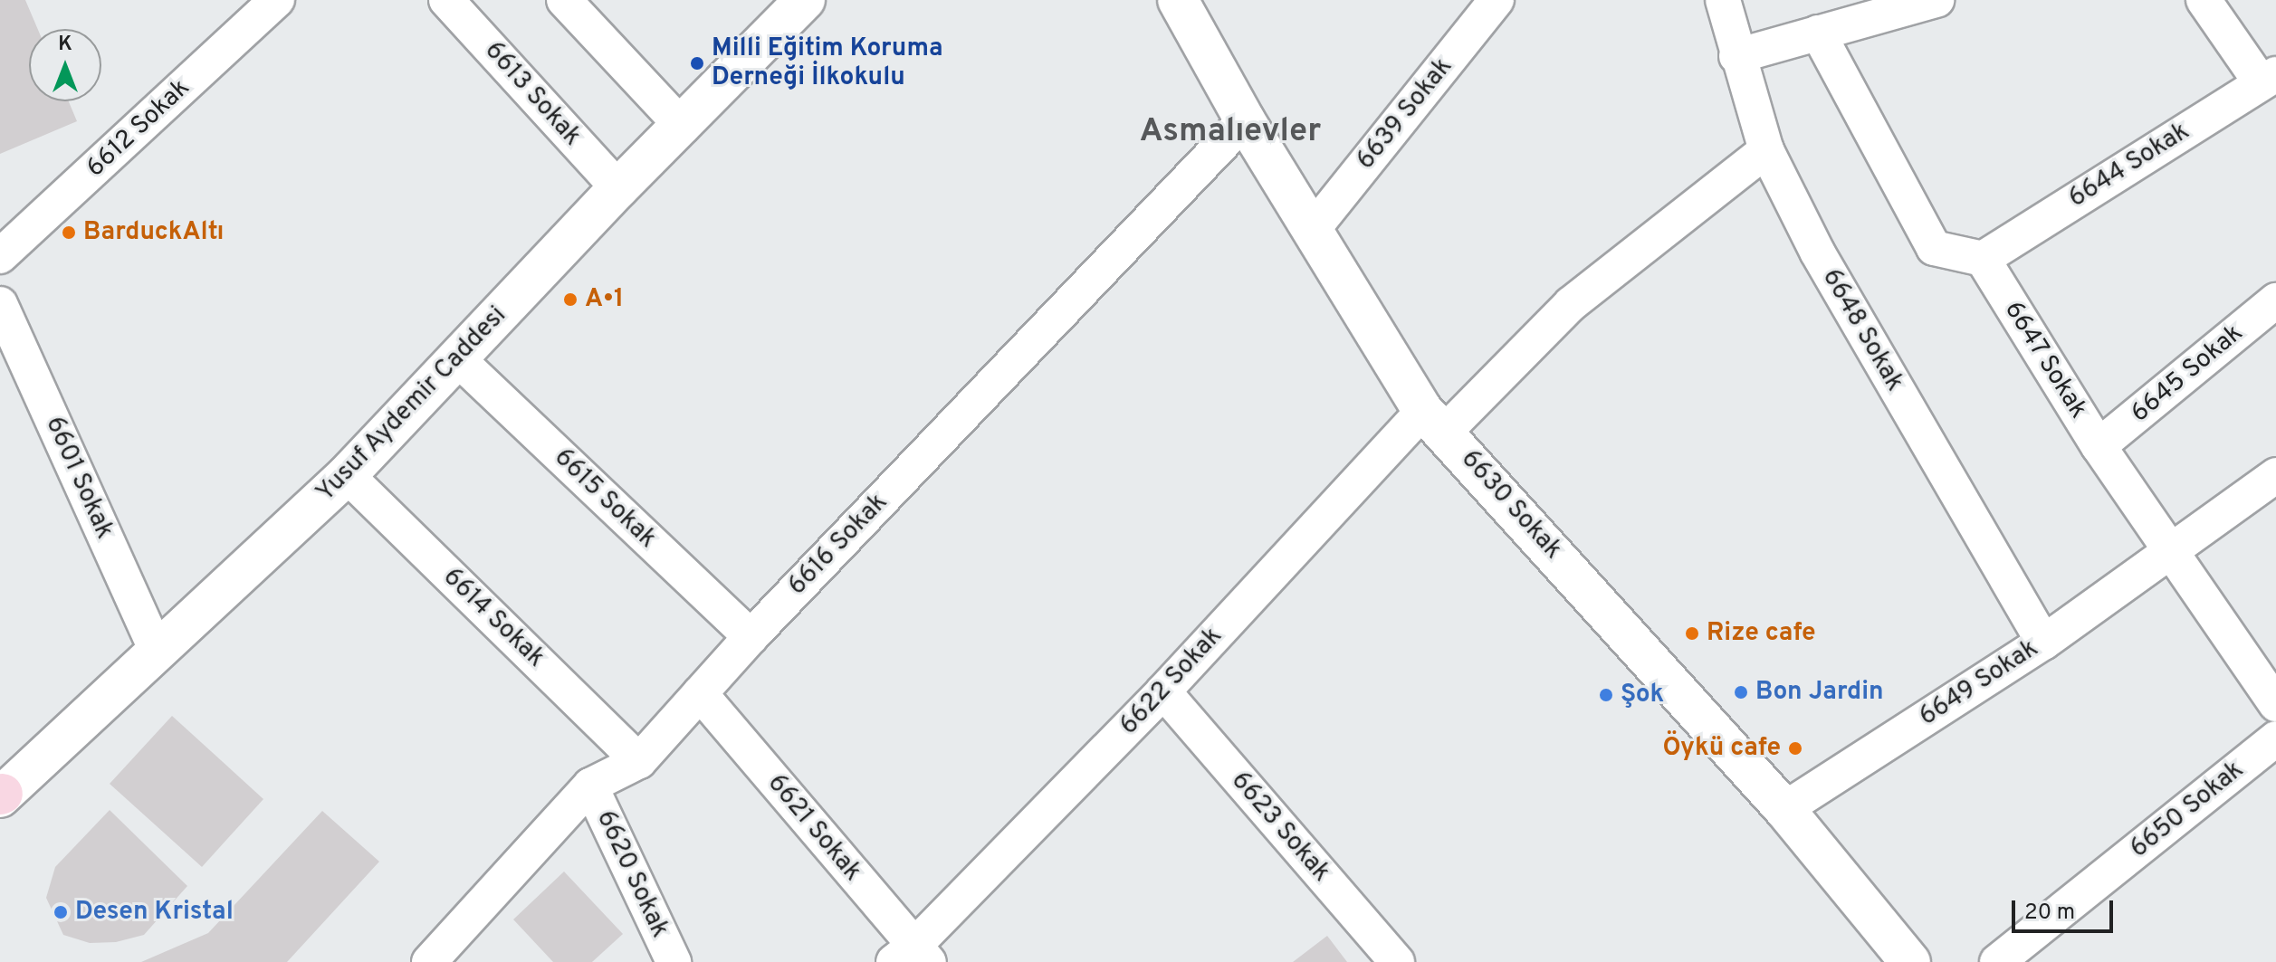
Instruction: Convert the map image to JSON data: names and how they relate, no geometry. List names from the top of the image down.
{
  "streets": {
    "street": [
      "6613 Sokak",
      "6639 Sokak",
      "6612 Sokak",
      "6644 Sokak",
      "6648 Sokak",
      "6647 Sokak",
      "6645 Sokak",
      "Yusuf Aydemir Caddesi",
      "6601 Sokak",
      "6615 Sokak",
      "6630 Sokak",
      "6616 Sokak",
      "6614 Sokak",
      "6622 Sokak",
      "6649 Sokak",
      "6650 Sokak",
      "6623 Sokak",
      "6621 Sokak",
      "6620 Sokak"
    ]
  },
  "crossings": [
    ["6613 Sokak", "Yusuf Aydemir Caddesi"],
    ["6639 Sokak", "6630 Sokak"],
    ["6644 Sokak", "6647 Sokak"],
    ["6648 Sokak", "6622 Sokak"],
    ["6648 Sokak", "6649 Sokak"],
    ["6647 Sokak", "6645 Sokak"],
    ["6647 Sokak", "6649 Sokak"],
    ["Yusuf Aydemir Caddesi", "6601 Sokak"],
    ["Yusuf Aydemir Caddesi", "6615 Sokak"],
    ["Yusuf Aydemir Caddesi", "6614 Sokak"],
    ["6615 Sokak", "6616 Sokak"],
    ["6630 Sokak", "6616 Sokak"],
    ["6630 Sokak", "6622 Sokak"],
    ["6630 Sokak", "6649 Sokak"],
    ["6616 Sokak", "6614 Sokak"],
    ["6616 Sokak", "6621 Sokak"],
    ["6616 Sokak", "6620 Sokak"],
    ["6622 Sokak", "6623 Sokak"],
    ["6622 Sokak", "6621 Sokak"]
  ],
  "districts": ["Asmalıevler"],
  "places": [
    "Milli Eğitim Koruma Derneği İlkokulu",
    "BarduckAltı",
    "A•1",
    "Rize cafe",
    "Bon Jardin",
    "Şok",
    "Öykü cafe",
    "Desen Kristal"
  ],
  "scale_bar": "20 m",
  "north": "top"
}
